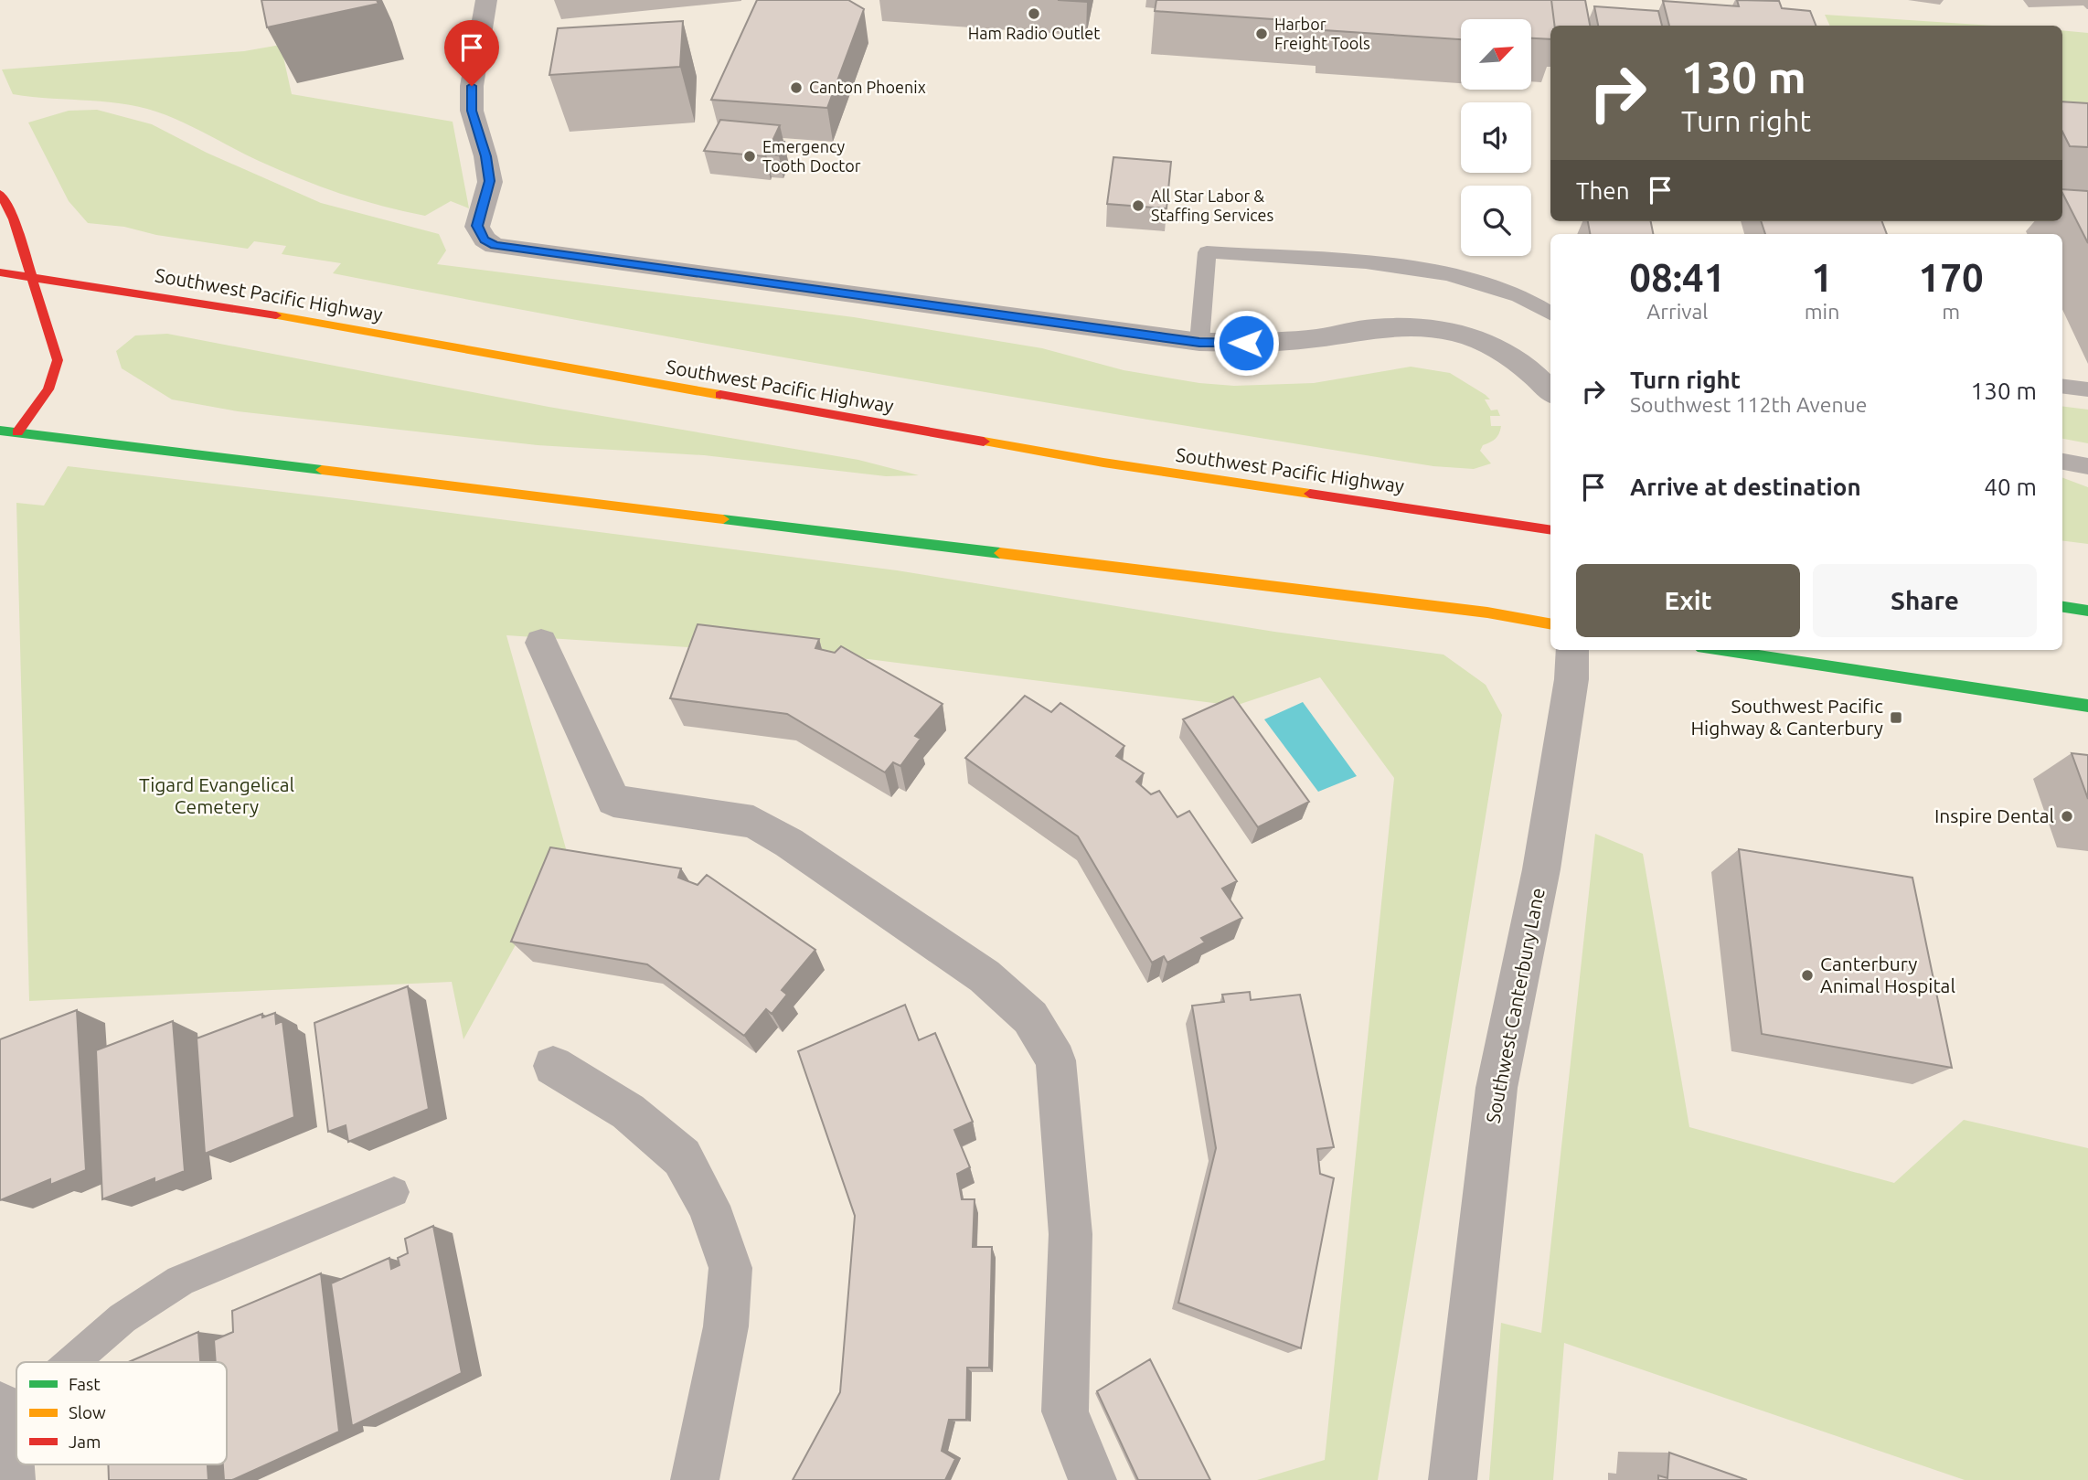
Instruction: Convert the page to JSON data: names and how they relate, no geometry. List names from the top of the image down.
{
  "streets": {
    "main road": ["Southwest Pacific Highway"],
    "street": ["Southwest Canterbury Lane"]
  },
  "parks": ["Tigard Evangelical Cemetery"],
  "places": {
    "other": [
      "Ham Radio Outlet",
      "Harbor Freight Tools",
      "Canton Phoenix",
      "Emergency Tooth Doctor",
      "All Star Labor & Staffing Services",
      "Inspire Dental",
      "Canterbury Animal Hospital"
    ],
    "transit": ["Southwest Pacific Highway & Canterbury"]
  },
  "legend": ["Fast", "Slow", "Jam"],
  "north": "top right",
  "page": {
    "turn": ["130 m", "Turn right"],
    "then": "Then",
    "eta": [
      "08:41",
      "Arrival",
      "1",
      "min",
      "170",
      "m"
    ],
    "list": [
      {
        "name": "Turn right",
        "note": "Southwest 112th Avenue",
        "value": "130 m"
      },
      {
        "name": "Arrive at destination",
        "value": "40 m"
      }
    ],
    "buttons": ["Exit", "Share"]
  }
}
